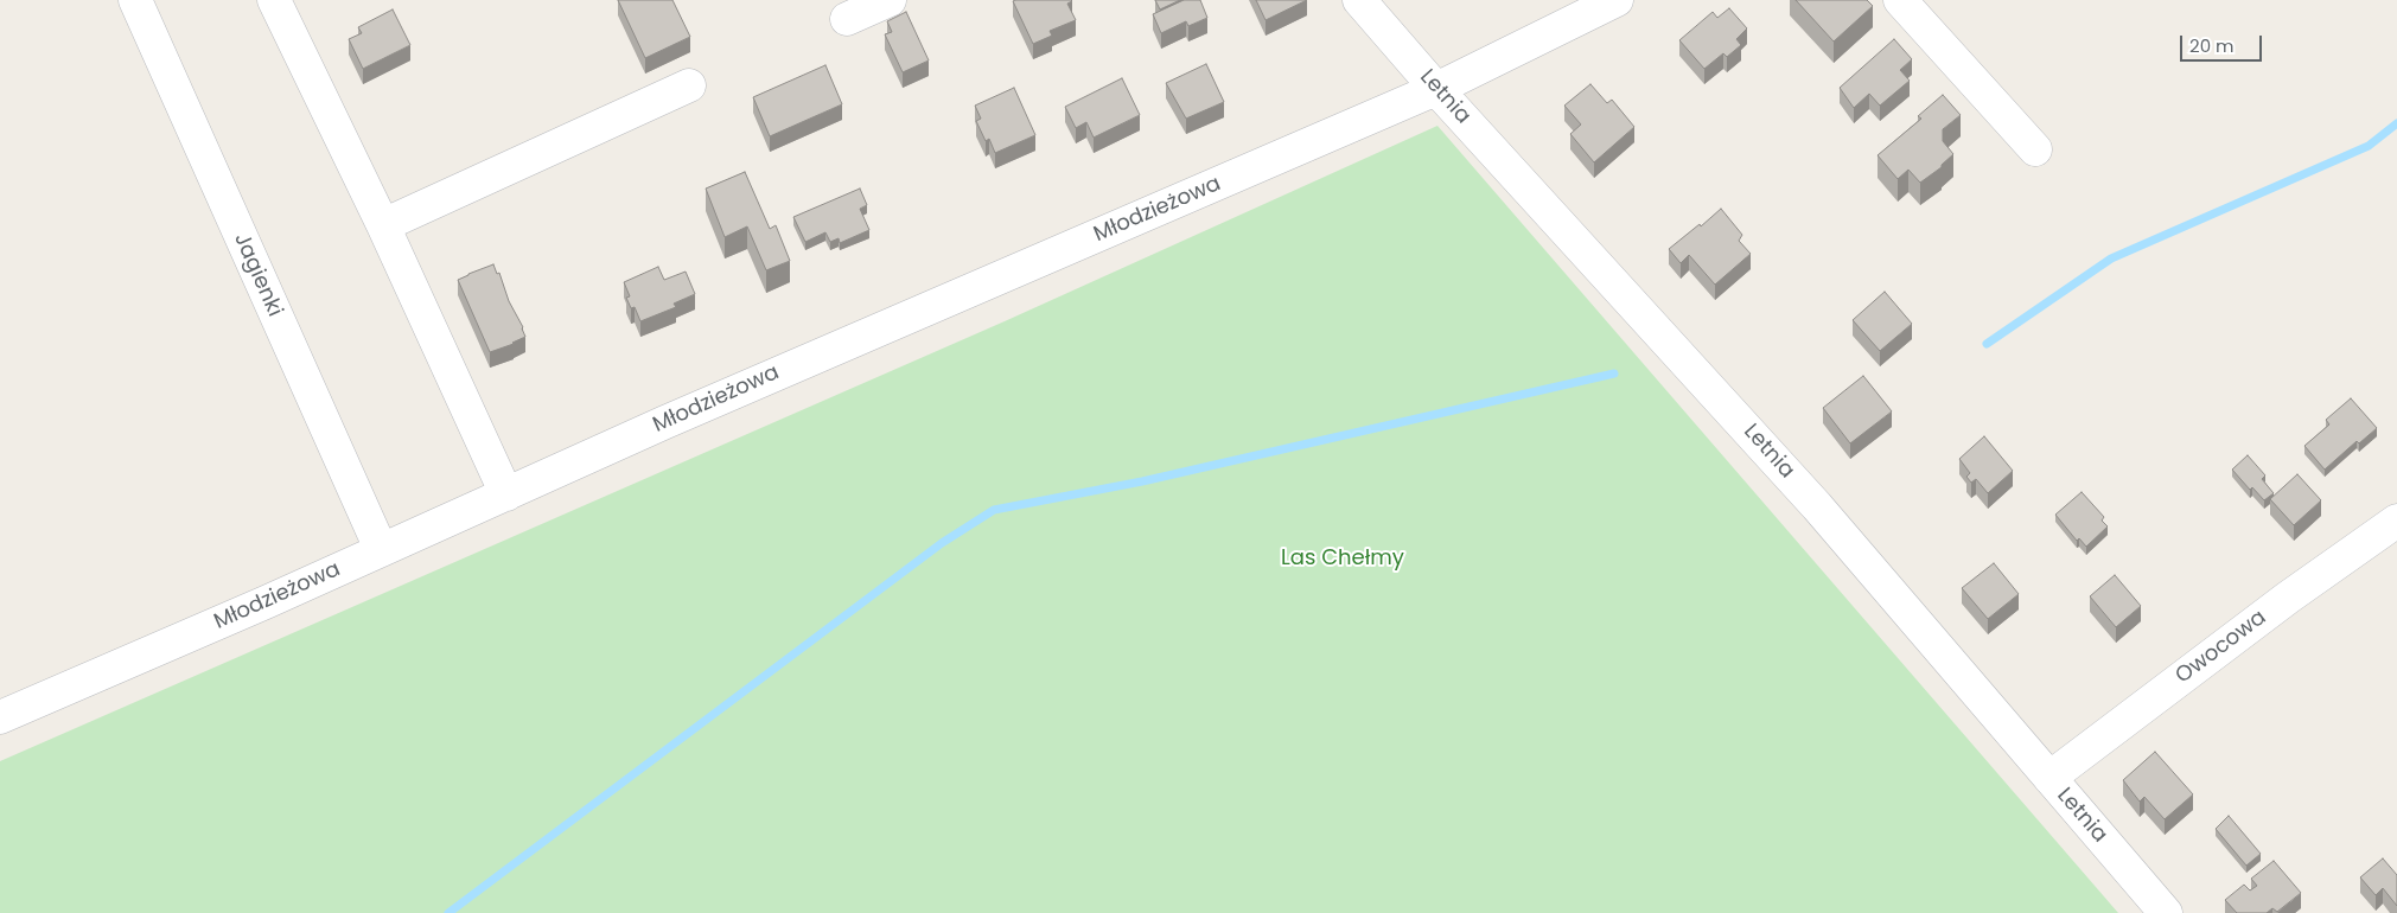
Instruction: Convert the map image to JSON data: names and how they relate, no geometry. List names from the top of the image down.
{
  "streets": {
    "street": [
      "Letnia",
      "Młodzieżowa",
      "Jagienki",
      "Owocowa"
    ]
  },
  "crossings": [
    ["Letnia", "Młodzieżowa"],
    ["Letnia", "Owocowa"],
    ["Młodzieżowa", "Jagienki"]
  ],
  "parks": ["Las Chełmy"],
  "scale_bar": "20 m"
}
